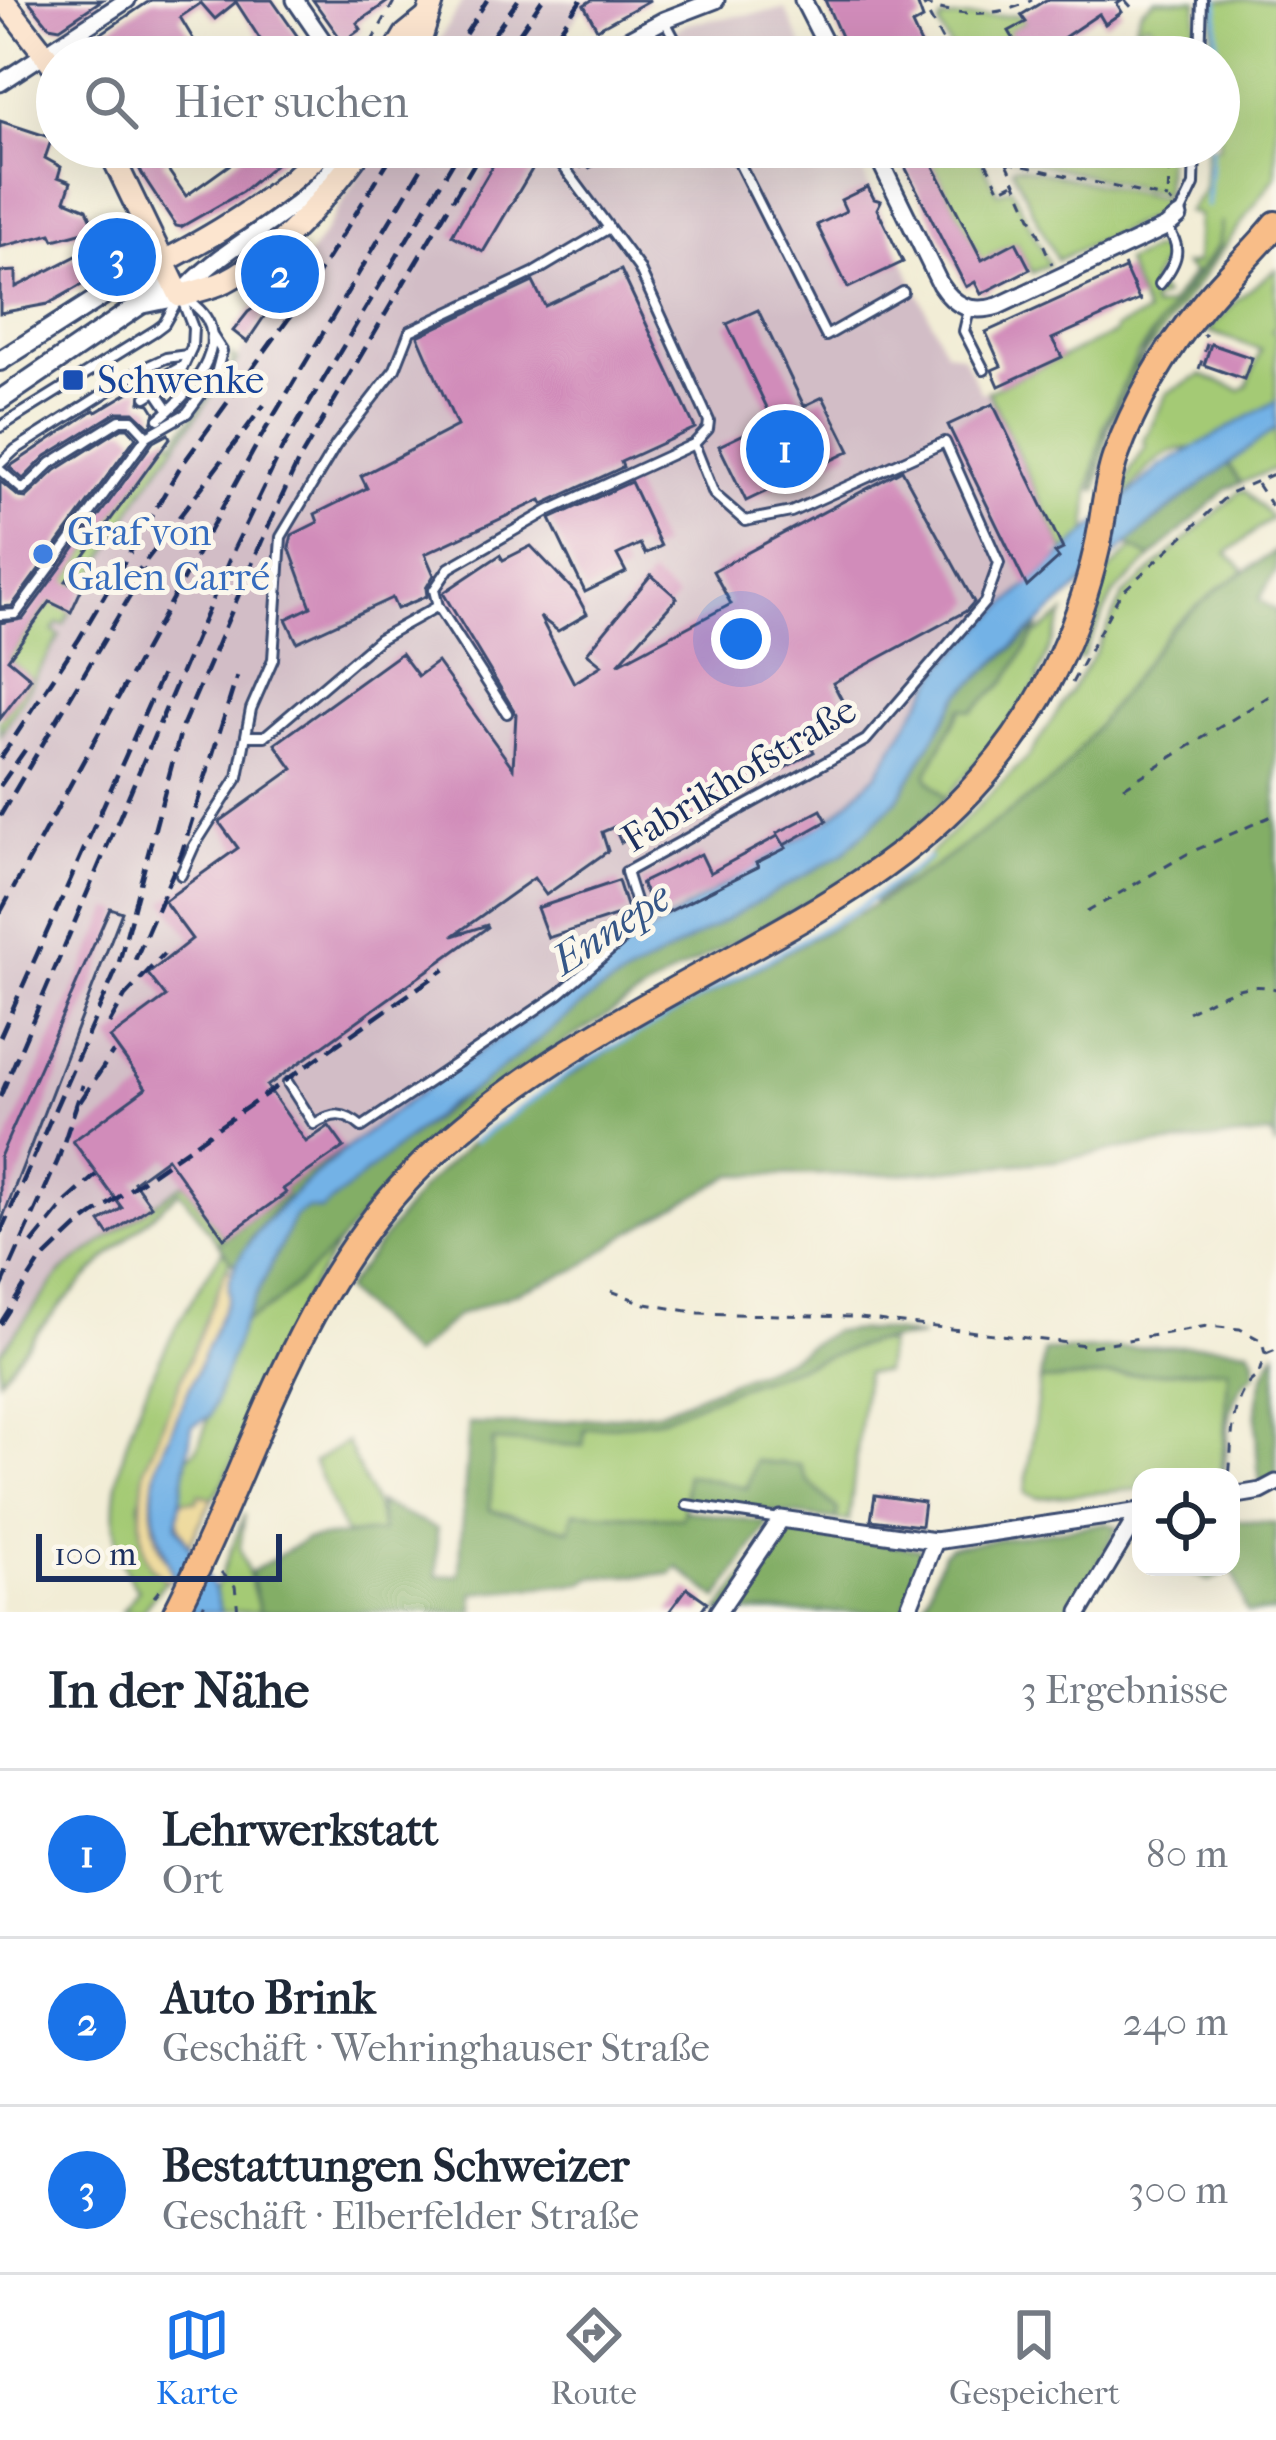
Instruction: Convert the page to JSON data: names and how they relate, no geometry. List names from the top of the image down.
{
  "streets": {
    "lane": ["Fabrikhofstraße"]
  },
  "water": ["Ennepe"],
  "places": {
    "transit": ["Schwenke"],
    "other": ["Graf von Galen Carré"]
  },
  "scale_bar": "100 m",
  "page": {
    "search": "Hier suchen",
    "pins": ["3", "2", "1"],
    "scale": "100 m",
    "heading": ["In der Nähe", "3 Ergebnisse"],
    "list": [
      {
        "mark": "1",
        "name": "Lehrwerkstatt",
        "note": "Ort",
        "value": "80 m"
      },
      {
        "mark": "2",
        "name": "Auto Brink",
        "note": "Geschäft · Wehringhauser Straße",
        "value": "240 m"
      },
      {
        "mark": "3",
        "name": "Bestattungen Schweizer",
        "note": "Geschäft · Elberfelder Straße",
        "value": "300 m"
      }
    ],
    "nav": ["Karte", "Route", "Gespeichert"]
  }
}
